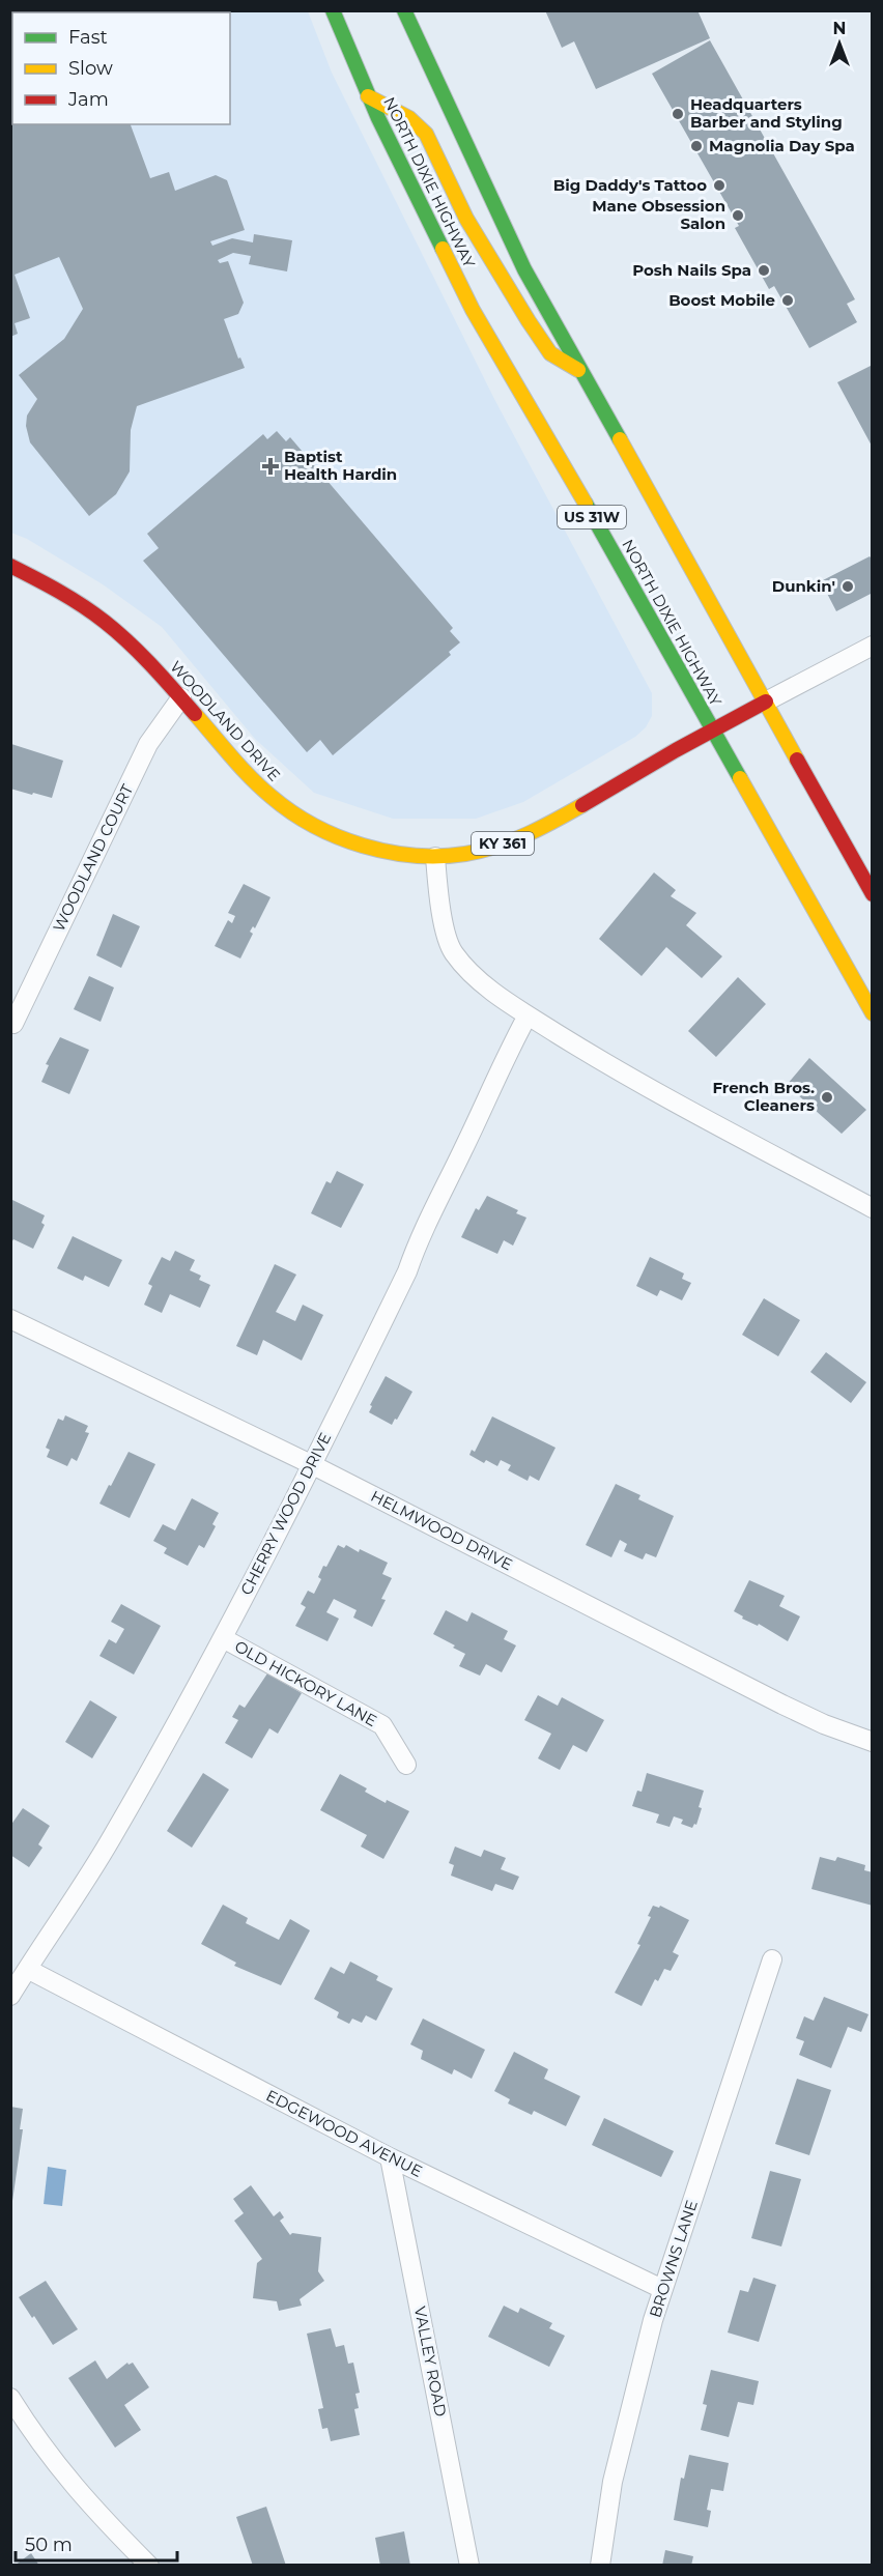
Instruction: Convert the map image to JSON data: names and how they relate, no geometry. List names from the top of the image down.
{
  "streets": {
    "main road": [
      "NORTH DIXIE HIGHWAY",
      "US 31W",
      "WOODLAND DRIVE",
      "KY 361"
    ],
    "street": [
      "WOODLAND COURT",
      "CHERRY WOOD DRIVE",
      "HELMWOOD DRIVE",
      "OLD HICKORY LANE",
      "EDGEWOOD AVENUE",
      "BROWNS LANE",
      "VALLEY ROAD"
    ]
  },
  "crossings": [
    ["NORTH DIXIE HIGHWAY", "WOODLAND DRIVE"],
    ["WOODLAND DRIVE", "WOODLAND COURT"],
    ["CHERRY WOOD DRIVE", "HELMWOOD DRIVE"],
    ["CHERRY WOOD DRIVE", "OLD HICKORY LANE"],
    ["CHERRY WOOD DRIVE", "EDGEWOOD AVENUE"],
    ["EDGEWOOD AVENUE", "BROWNS LANE"],
    ["EDGEWOOD AVENUE", "VALLEY ROAD"]
  ],
  "places": {
    "other": [
      "Headquarters Barber and Styling",
      "Magnolia Day Spa",
      "Big Daddy's Tattoo",
      "Mane Obsession Salon",
      "Posh Nails Spa",
      "Boost Mobile",
      "Dunkin'",
      "French Bros. Cleaners"
    ],
    "health": ["Baptist Health Hardin"]
  },
  "legend": ["Fast", "Slow", "Jam"],
  "scale_bar": "50 m",
  "north": "top"
}
